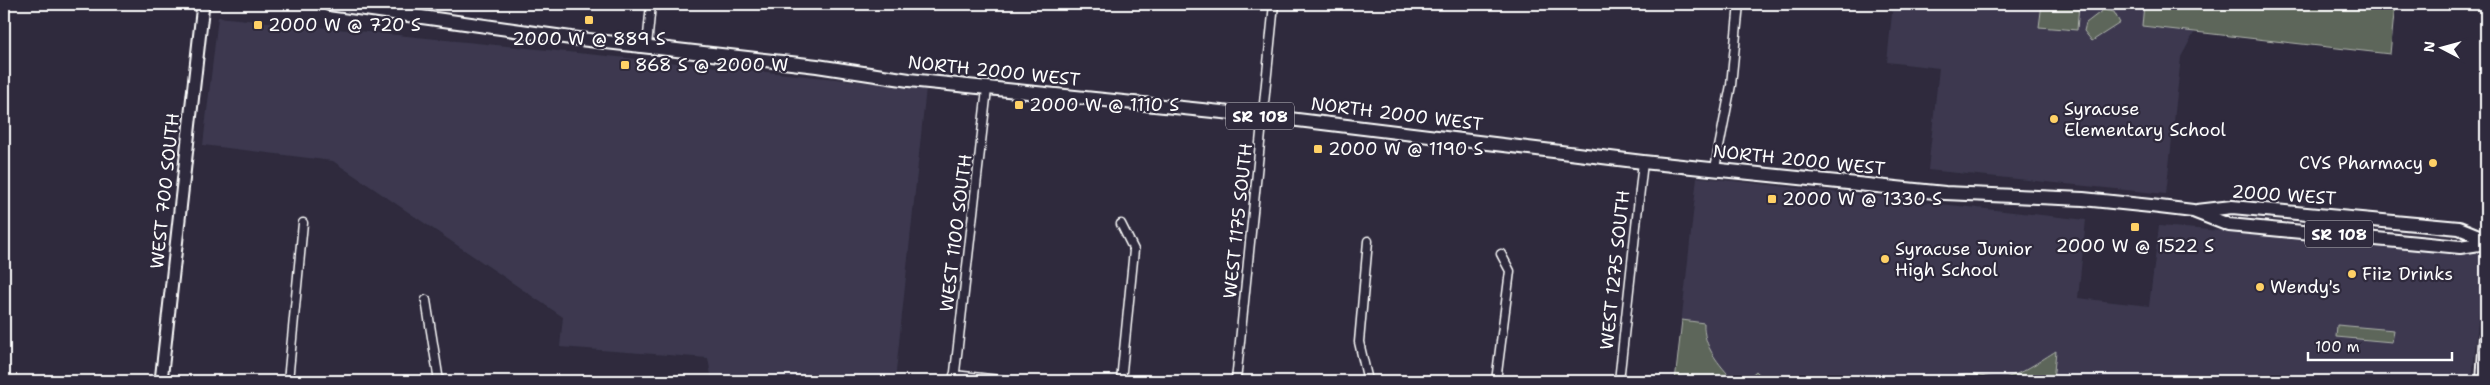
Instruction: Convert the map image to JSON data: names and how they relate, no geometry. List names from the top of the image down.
{
  "streets": {
    "main road": ["NORTH 2000 WEST", "SR 108", "2000 WEST"],
    "street": [
      "WEST 700 SOUTH",
      "WEST 1175 SOUTH",
      "WEST 1100 SOUTH",
      "WEST 1275 SOUTH"
    ]
  },
  "crossings": [
    ["NORTH 2000 WEST", "2000 WEST"],
    ["NORTH 2000 WEST", "WEST 1175 SOUTH"],
    ["NORTH 2000 WEST", "WEST 1100 SOUTH"],
    ["NORTH 2000 WEST", "WEST 1275 SOUTH"]
  ],
  "places": {
    "transit": [
      "2000 W @ 889 S",
      "2000 W @ 720 S",
      "868 S @ 2000 W",
      "2000 W @ 1110 S",
      "2000 W @ 1190 S",
      "2000 W @ 1330 S",
      "2000 W @ 1522 S"
    ],
    "other": [
      "Syracuse Elementary School",
      "CVS Pharmacy",
      "Syracuse Junior High School",
      "Fiiz Drinks",
      "Wendy's"
    ]
  },
  "scale_bar": "100 m",
  "north": "left"
}
